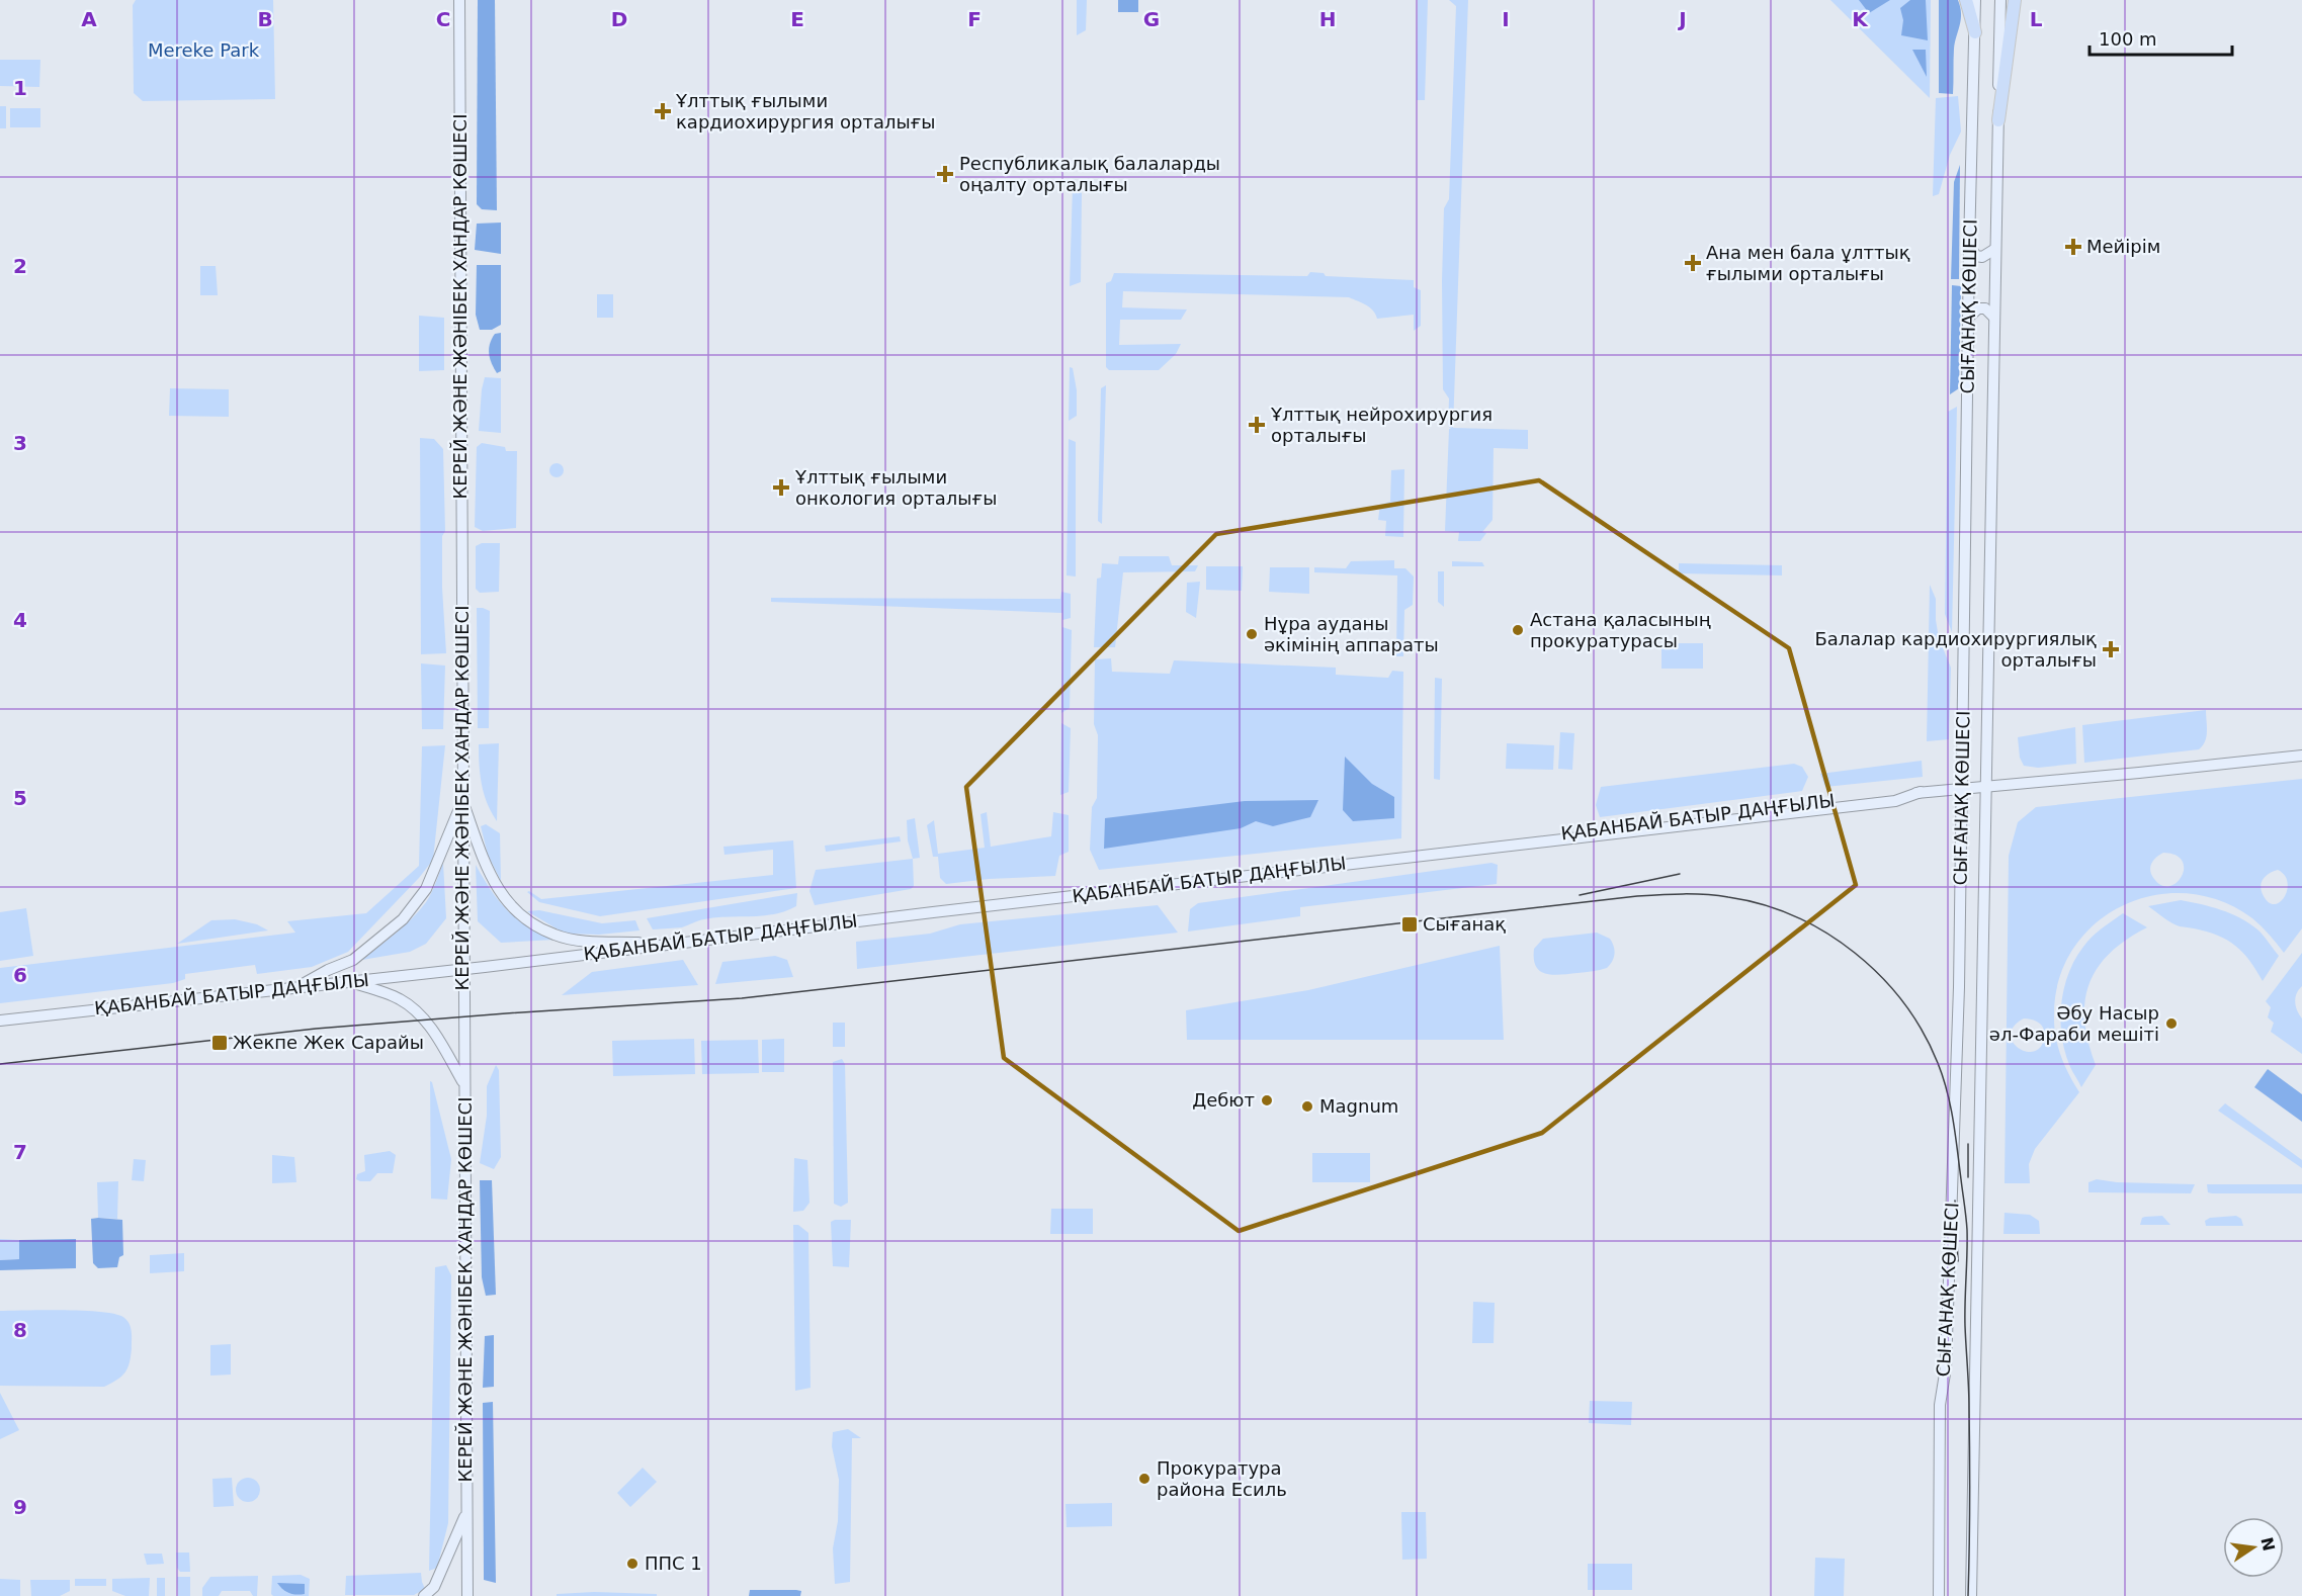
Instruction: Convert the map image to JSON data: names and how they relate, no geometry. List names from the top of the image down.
{
  "streets": {
    "main road": ["КЕРЕЙ ЖӘНЕ ЖӘНІБЕК ХАНДАР КӨШЕСІ", "СЫҒАНАҚ КӨШЕСІ", "ҚАБАНБАЙ БАТЫР ДАҢҒЫЛЫ"]
  },
  "crossings": [
    ["КЕРЕЙ ЖӘНЕ ЖӘНІБЕК ХАНДАР КӨШЕСІ", "ҚАБАНБАЙ БАТЫР ДАҢҒЫЛЫ"],
    ["СЫҒАНАҚ КӨШЕСІ", "ҚАБАНБАЙ БАТЫР ДАҢҒЫЛЫ"]
  ],
  "parks": ["Mereke Park"],
  "places": {
    "health": [
      "Ұлттық ғылыми кардиохирургия орталығы",
      "Республикалық балаларды оңалту орталығы",
      "Мейірім",
      "Ана мен бала ұлттық ғылыми орталығы",
      "Ұлттық нейрохирургия орталығы",
      "Ұлттық ғылыми онкология орталығы",
      "Балалар кардиохирургиялық орталығы"
    ],
    "other": [
      "Астана қаласының прокуратурасы",
      "Нұра ауданы әкімінің аппараты",
      "Әбу Насыр әл-Фараби мешіті",
      "Дебют",
      "Magnum",
      "Прокуратура района Есиль",
      "ППС 1"
    ],
    "transit": ["Сығанақ", "Жекпе Жек Сарайы"]
  },
  "scale_bar": "100 m",
  "north": "right",
  "grid": {
    "columns": [
      "A",
      "B",
      "C",
      "D",
      "E",
      "F",
      "G",
      "H",
      "I",
      "J",
      "K",
      "L"
    ],
    "rows": [
      "1",
      "2",
      "3",
      "4",
      "5",
      "6",
      "7",
      "8",
      "9"
    ]
  }
}
